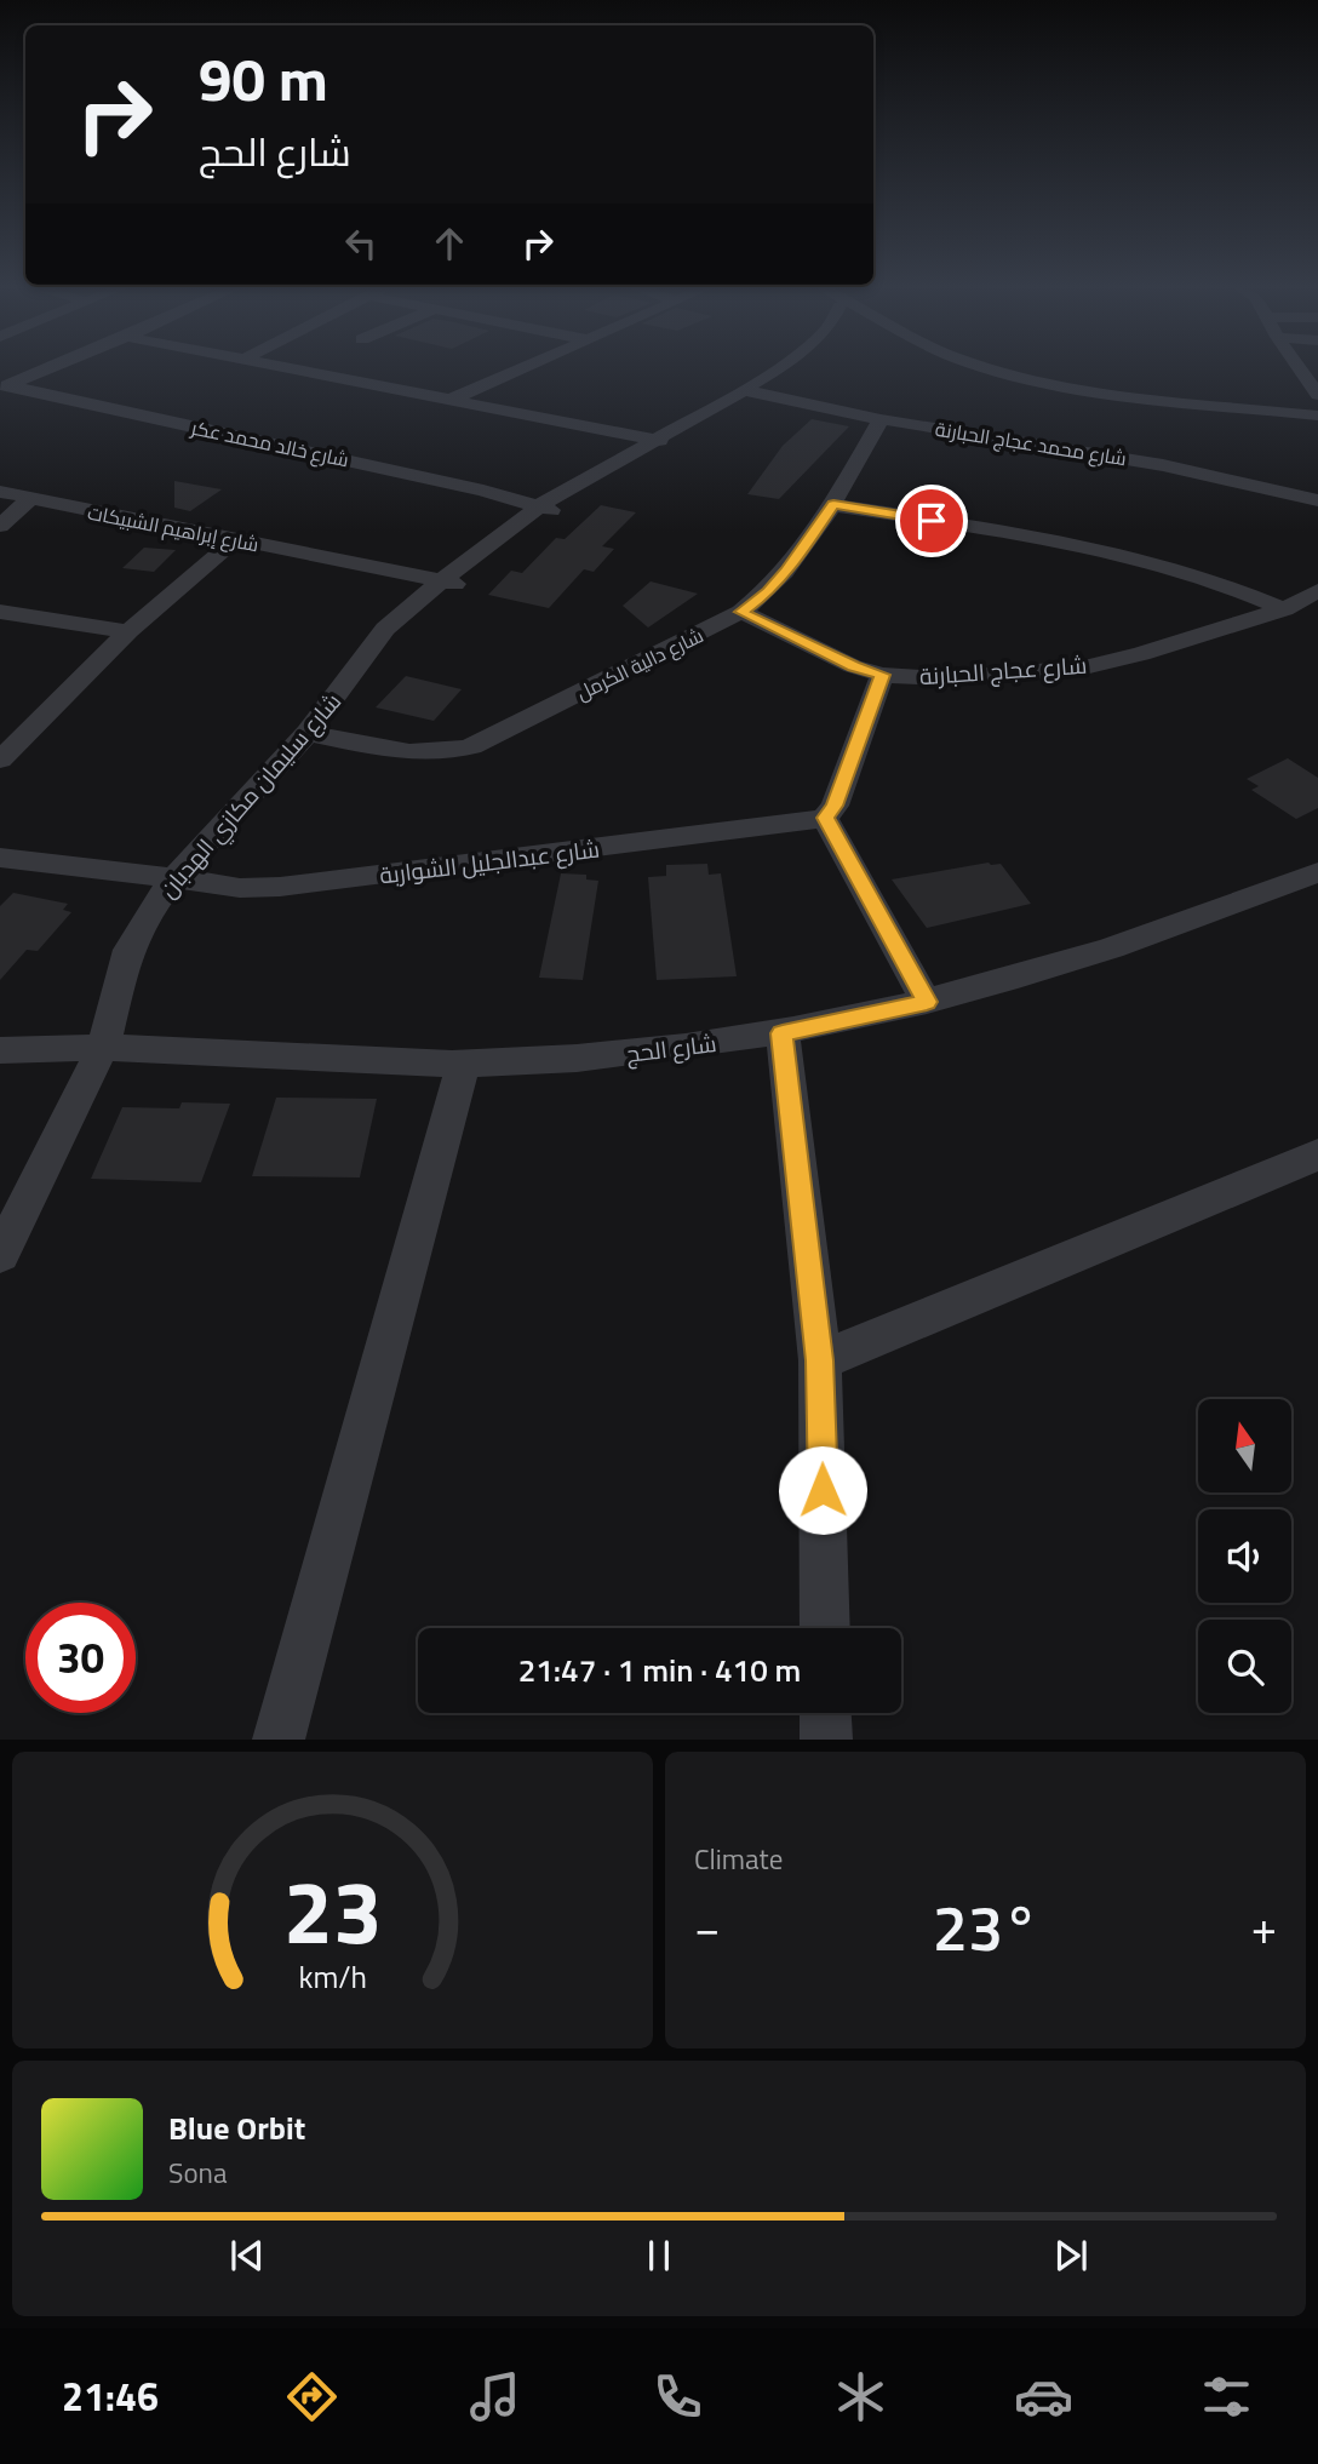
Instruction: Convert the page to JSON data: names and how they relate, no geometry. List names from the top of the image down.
{
  "streets": {
    "street": [
      "شارع خالد محمد عكر",
      "شارع محمد عجاج الحبارنة",
      "شارع إبراهيم الشبيكات",
      "شارع دالية الكرمل",
      "شارع عجاج الحبارنة",
      "شارع سليمان مكازي الهدبان",
      "شارع عبدالجليل الشواربة",
      "شارع الحج"
    ]
  },
  "crossings": [
    ["شارع خالد محمد عكر", "شارع سليمان مكازي الهدبان"],
    ["شارع محمد عجاج الحبارنة", "شارع دالية الكرمل"],
    ["شارع محمد عجاج الحبارنة", "شارع سليمان مكازي الهدبان"],
    ["شارع إبراهيم الشبيكات", "شارع سليمان مكازي الهدبان"],
    ["شارع دالية الكرمل", "شارع عجاج الحبارنة"],
    ["شارع دالية الكرمل", "شارع سليمان مكازي الهدبان"],
    ["شارع سليمان مكازي الهدبان", "شارع عبدالجليل الشواربة"],
    ["شارع سليمان مكازي الهدبان", "شارع الحج"]
  ],
  "north": "top",
  "page": {
    "turn": ["90 m", "شارع الحج"],
    "limit": "30",
    "trip": "21:47 · 1 min · 410 m",
    "tile": "Climate",
    "heat": ["−", "23°", "+"],
    "song": ["Blue Orbit", "Sona"],
    "tabs": "21:46",
    "gauge": ["23", "km/h"]
  }
}
